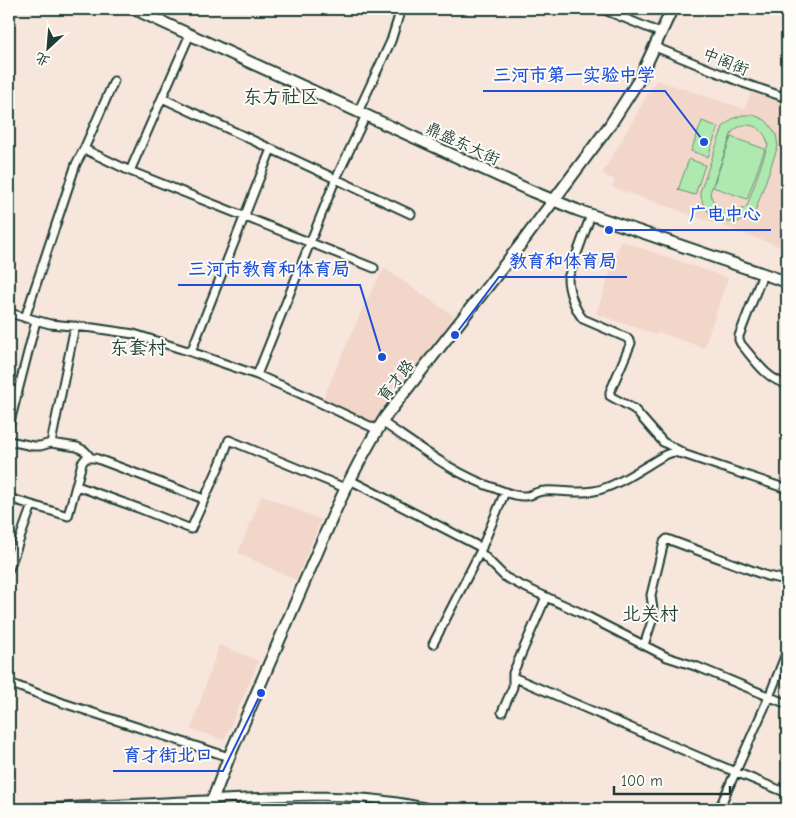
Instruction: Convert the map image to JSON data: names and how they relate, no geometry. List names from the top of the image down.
{
  "streets": {
    "main road": ["鼎盛东大街", "育才路"],
    "street": ["中阁街"]
  },
  "crossings": [
    ["中阁街", "育才路"],
    ["鼎盛东大街", "育才路"]
  ],
  "districts": ["东方社区", "东套村", "北关村"],
  "places": [
    "三河市第一实验中学",
    "广电中心",
    "教育和体育局",
    "三河市教育和体育局",
    "育才街北口"
  ],
  "scale_bar": "100 m",
  "north": "bottom left"
}
